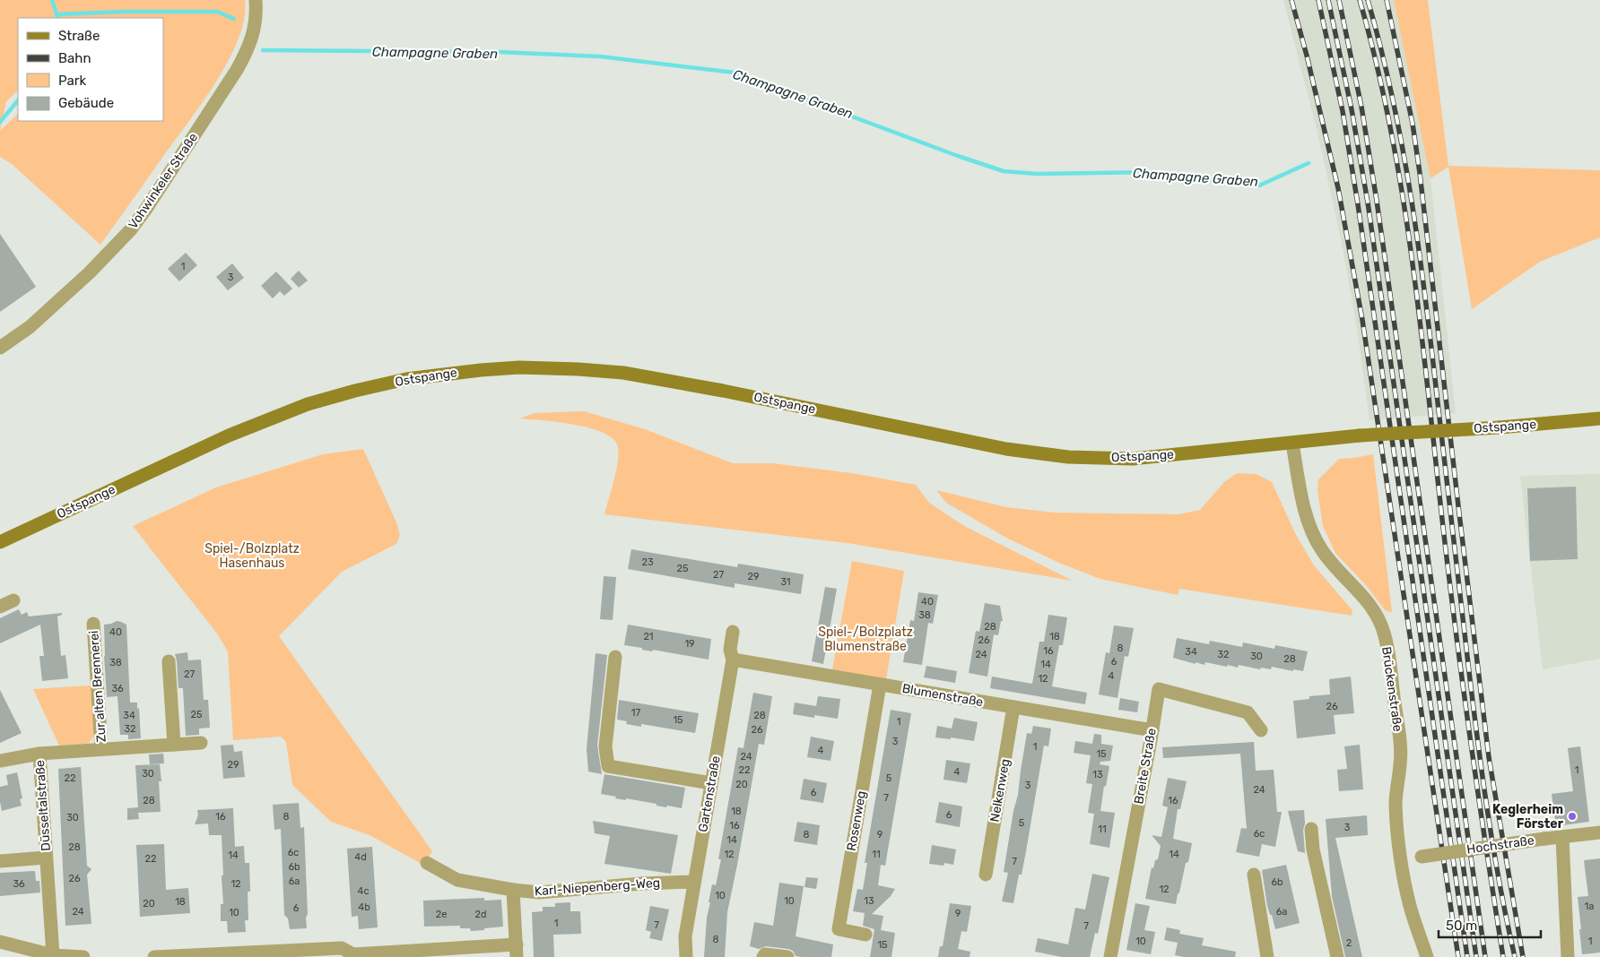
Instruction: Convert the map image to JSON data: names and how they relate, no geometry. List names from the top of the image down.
{
  "streets": {
    "main road": ["Ostspange"],
    "street": [
      "Vohwinkeler Straße",
      "Zur alten Brennerei",
      "Brückenstraße",
      "Blumenstraße",
      "Breite Straße",
      "Nelkenweg",
      "Gartenstraße",
      "Düsseltalstraße",
      "Rosenweg",
      "Hochstraße",
      "Karl-Niepenberg-Weg"
    ]
  },
  "crossings": [
    ["Ostspange", "Brückenstraße"],
    ["Zur alten Brennerei", "Düsseltalstraße"],
    ["Brückenstraße", "Hochstraße"],
    ["Blumenstraße", "Breite Straße"],
    ["Blumenstraße", "Nelkenweg"],
    ["Blumenstraße", "Gartenstraße"],
    ["Blumenstraße", "Rosenweg"],
    ["Gartenstraße", "Karl-Niepenberg-Weg"]
  ],
  "water": ["Champagne Graben"],
  "parks": ["Spiel-/Bolzplatz Hasenhaus", "Spiel-/Bolzplatz Blumenstraße"],
  "places": ["Keglerheim Förster"],
  "house_numbers": [
    "1",
    "3",
    "23",
    "25",
    "27",
    "29",
    "31",
    "40",
    "38",
    "28",
    "40",
    "21",
    "18",
    "26",
    "19",
    "8",
    "16",
    "34",
    "24",
    "32",
    "30",
    "28",
    "6",
    "38",
    "14",
    "27",
    "4",
    "12",
    "36",
    "26",
    "17",
    "25",
    "34",
    "28",
    "15",
    "1",
    "32",
    "26",
    "3",
    "1",
    "4",
    "15",
    "24",
    "29",
    "22",
    "1",
    "4",
    "30",
    "13",
    "22",
    "5",
    "20",
    "3",
    "24",
    "6",
    "7",
    "28",
    "16",
    "18",
    "6",
    "16",
    "8",
    "30",
    "5",
    "16",
    "3",
    "11",
    "6c",
    "8",
    "9",
    "14",
    "28",
    "6c",
    "12",
    "11",
    "14",
    "14",
    "4d",
    "22",
    "7",
    "6b",
    "26",
    "6a",
    "6b",
    "36",
    "12",
    "12",
    "4c",
    "10",
    "10",
    "13",
    "18",
    "20",
    "1a",
    "4b",
    "6",
    "24",
    "6a",
    "10",
    "9",
    "2e",
    "2d",
    "1",
    "7",
    "7",
    "8",
    "10",
    "1",
    "2",
    "15"
  ],
  "legend": [
    "Straße",
    "Bahn",
    "Park",
    "Gebäude"
  ],
  "scale_bar": "50 m"
}
